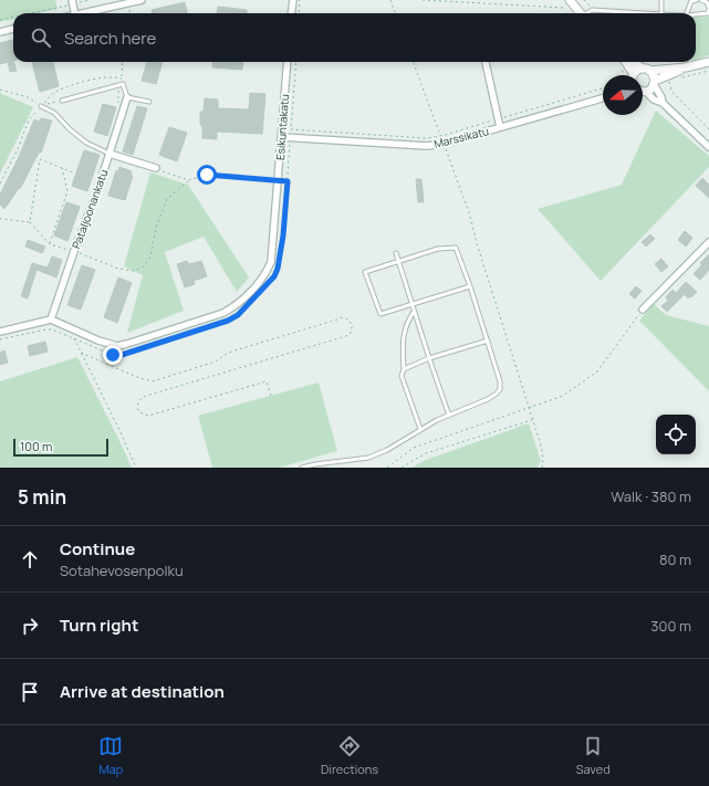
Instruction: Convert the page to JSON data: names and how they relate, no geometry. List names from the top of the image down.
{
  "streets": {
    "street": ["Esikuntakatu", "Marssikatu", "Pataljoonankatu"]
  },
  "crossings": [
    ["Esikuntakatu", "Marssikatu"],
    ["Esikuntakatu", "Pataljoonankatu"]
  ],
  "scale_bar": "100 m",
  "north": "left",
  "page": {
    "search": "Search here",
    "scale": "100 m",
    "heading": ["5 min", "Walk · 380 m"],
    "list": [
      ["Continue", "Sotahevosenpolku", "80 m"],
      ["Turn right", "300 m"],
      "Arrive at destination"
    ],
    "nav": ["Map", "Directions", "Saved"]
  }
}
